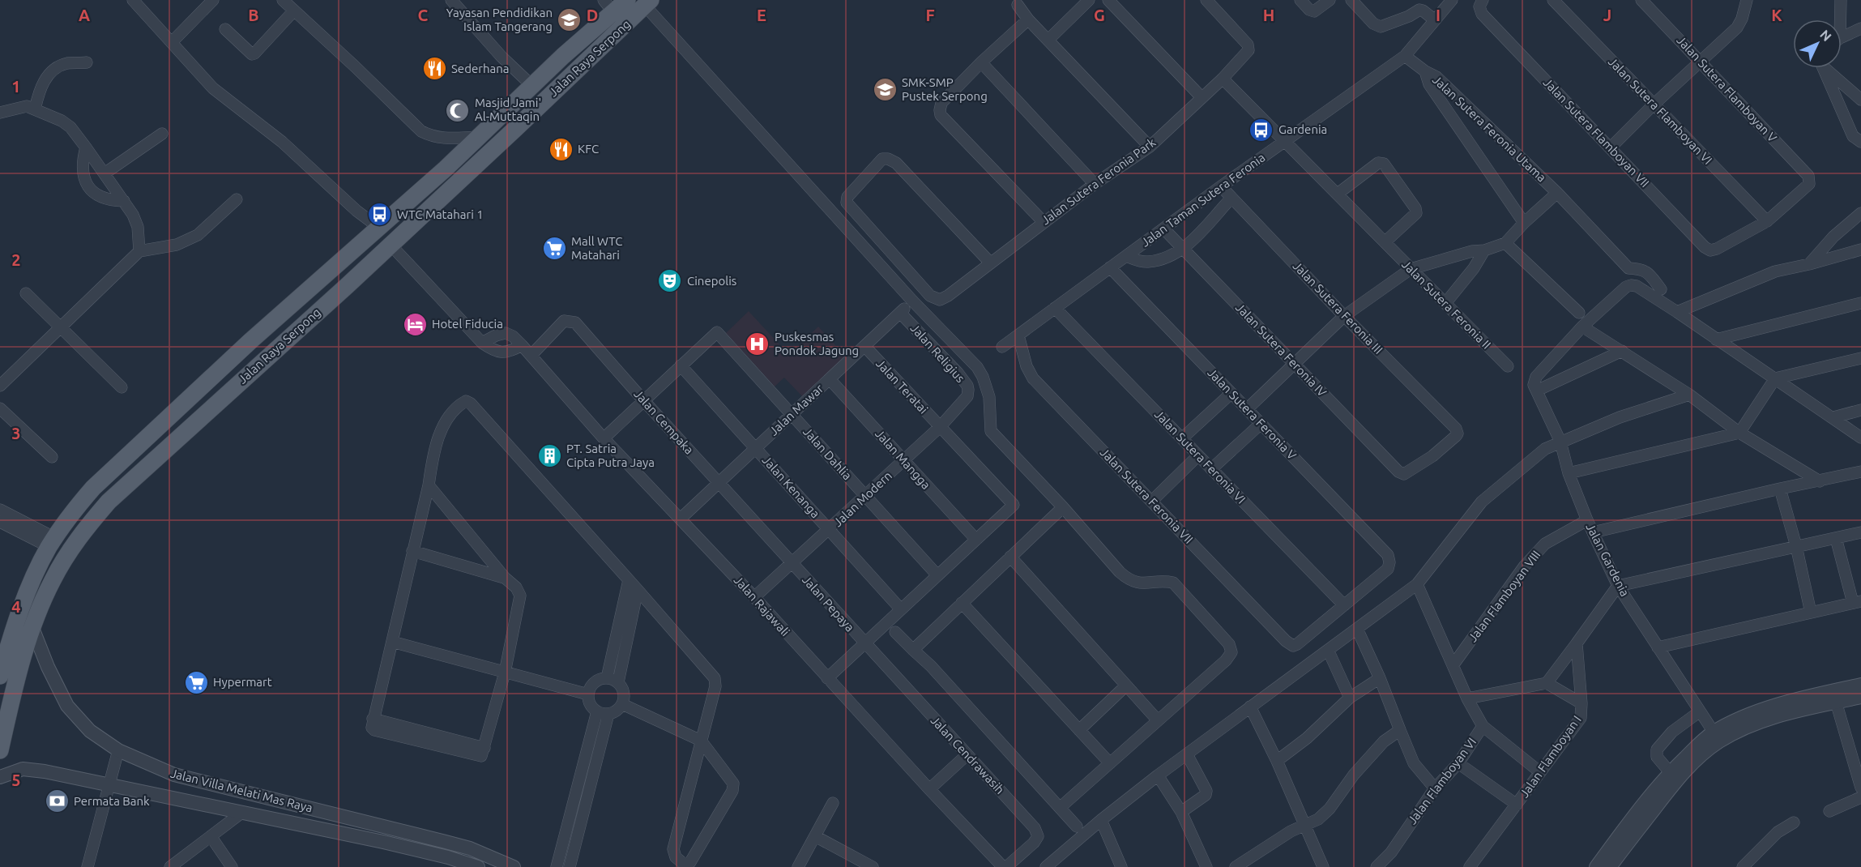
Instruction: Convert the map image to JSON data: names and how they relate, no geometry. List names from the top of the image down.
{
  "streets": {
    "main road": ["Jalan Raya Serpong"],
    "street": [
      "Jalan Sutera Flamboyan V",
      "Jalan Sutera Flamboyan VI",
      "Jalan Sutera Feronia Utama",
      "Jalan Sutera Flamboyan VII",
      "Jalan Sutera Feronia Park",
      "Jalan Taman Sutera Feronia",
      "Jalan Sutera Feronia II",
      "Jalan Sutera Feronia III",
      "Jalan Sutera Feronia IV",
      "Jalan Religius",
      "Jalan Teratai",
      "Jalan Mawar",
      "Jalan Sutera Feronia V",
      "Jalan Cempaka",
      "Jalan Dahlia",
      "Jalan Sutera Feronia VI",
      "Jalan Mangga",
      "Jalan Kenanga",
      "Jalan Sutera Feronia VII",
      "Jalan Modern",
      "Jalan Gardenia",
      "Jalan Flamboyan VIII",
      "Jalan Pepaya",
      "Jalan Rajawali",
      "Jalan Cendrawasih",
      "Jalan Flamboyan I",
      "Jalan Flamboyan VI",
      "Jalan Villa Melati Mas Raya"
    ]
  },
  "crossings": [
    ["Jalan Raya Serpong", "Jalan Villa Melati Mas Raya"],
    ["Jalan Sutera Flamboyan V", "Jalan Sutera Flamboyan VI"],
    ["Jalan Sutera Flamboyan V", "Jalan Sutera Flamboyan VII"],
    ["Jalan Sutera Flamboyan VI", "Jalan Sutera Flamboyan VII"],
    ["Jalan Sutera Feronia Park", "Jalan Sutera Feronia II"],
    ["Jalan Taman Sutera Feronia", "Jalan Sutera Feronia II"],
    ["Jalan Taman Sutera Feronia", "Jalan Sutera Feronia III"],
    ["Jalan Taman Sutera Feronia", "Jalan Sutera Feronia IV"],
    ["Jalan Taman Sutera Feronia", "Jalan Sutera Feronia V"],
    ["Jalan Taman Sutera Feronia", "Jalan Sutera Feronia VI"],
    ["Jalan Taman Sutera Feronia", "Jalan Sutera Feronia VII"],
    ["Jalan Sutera Feronia III", "Jalan Sutera Feronia IV"],
    ["Jalan Religius", "Jalan Mawar"],
    ["Jalan Religius", "Jalan Modern"],
    ["Jalan Teratai", "Jalan Mawar"],
    ["Jalan Teratai", "Jalan Mangga"],
    ["Jalan Teratai", "Jalan Modern"],
    ["Jalan Mawar", "Jalan Cempaka"],
    ["Jalan Mawar", "Jalan Dahlia"],
    ["Jalan Mawar", "Jalan Mangga"],
    ["Jalan Mawar", "Jalan Kenanga"],
    ["Jalan Mawar", "Jalan Rajawali"],
    ["Jalan Sutera Feronia V", "Jalan Sutera Feronia VI"],
    ["Jalan Sutera Feronia V", "Jalan Sutera Feronia VII"],
    ["Jalan Cempaka", "Jalan Modern"],
    ["Jalan Cempaka", "Jalan Pepaya"],
    ["Jalan Cempaka", "Jalan Rajawali"],
    ["Jalan Dahlia", "Jalan Kenanga"],
    ["Jalan Dahlia", "Jalan Modern"],
    ["Jalan Sutera Feronia VI", "Jalan Sutera Feronia VII"],
    ["Jalan Mangga", "Jalan Modern"],
    ["Jalan Kenanga", "Jalan Modern"],
    ["Jalan Modern", "Jalan Pepaya"],
    ["Jalan Modern", "Jalan Rajawali"],
    ["Jalan Gardenia", "Jalan Flamboyan VIII"],
    ["Jalan Flamboyan VIII", "Jalan Flamboyan VI"],
    ["Jalan Pepaya", "Jalan Cendrawasih"],
    ["Jalan Rajawali", "Jalan Cendrawasih"]
  ],
  "places": {
    "school or university": ["Yayasan Pendidikan Islam Tangerang", "SMK-SMP Pustek Serpong"],
    "restaurant": ["Sederhana", "KFC"],
    "mosque": ["Masjid Jami' Al-Muttaqin"],
    "bus stop": ["Gardenia", "WTC Matahari 1"],
    "supermarket": ["Mall WTC Matahari", "Hypermart"],
    "theatre": ["Cinepolis"],
    "hotel": ["Hotel Fiducia"],
    "hospital": ["Puskesmas Pondok Jagung"],
    "building": ["PT. Satria Cipta Putra Jaya"],
    "bank": ["Permata Bank"]
  },
  "north": "top right",
  "grid": {
    "columns": [
      "A",
      "B",
      "C",
      "D",
      "E",
      "F",
      "G",
      "H",
      "I",
      "J",
      "K"
    ],
    "rows": [
      "1",
      "2",
      "3",
      "4",
      "5"
    ]
  }
}
